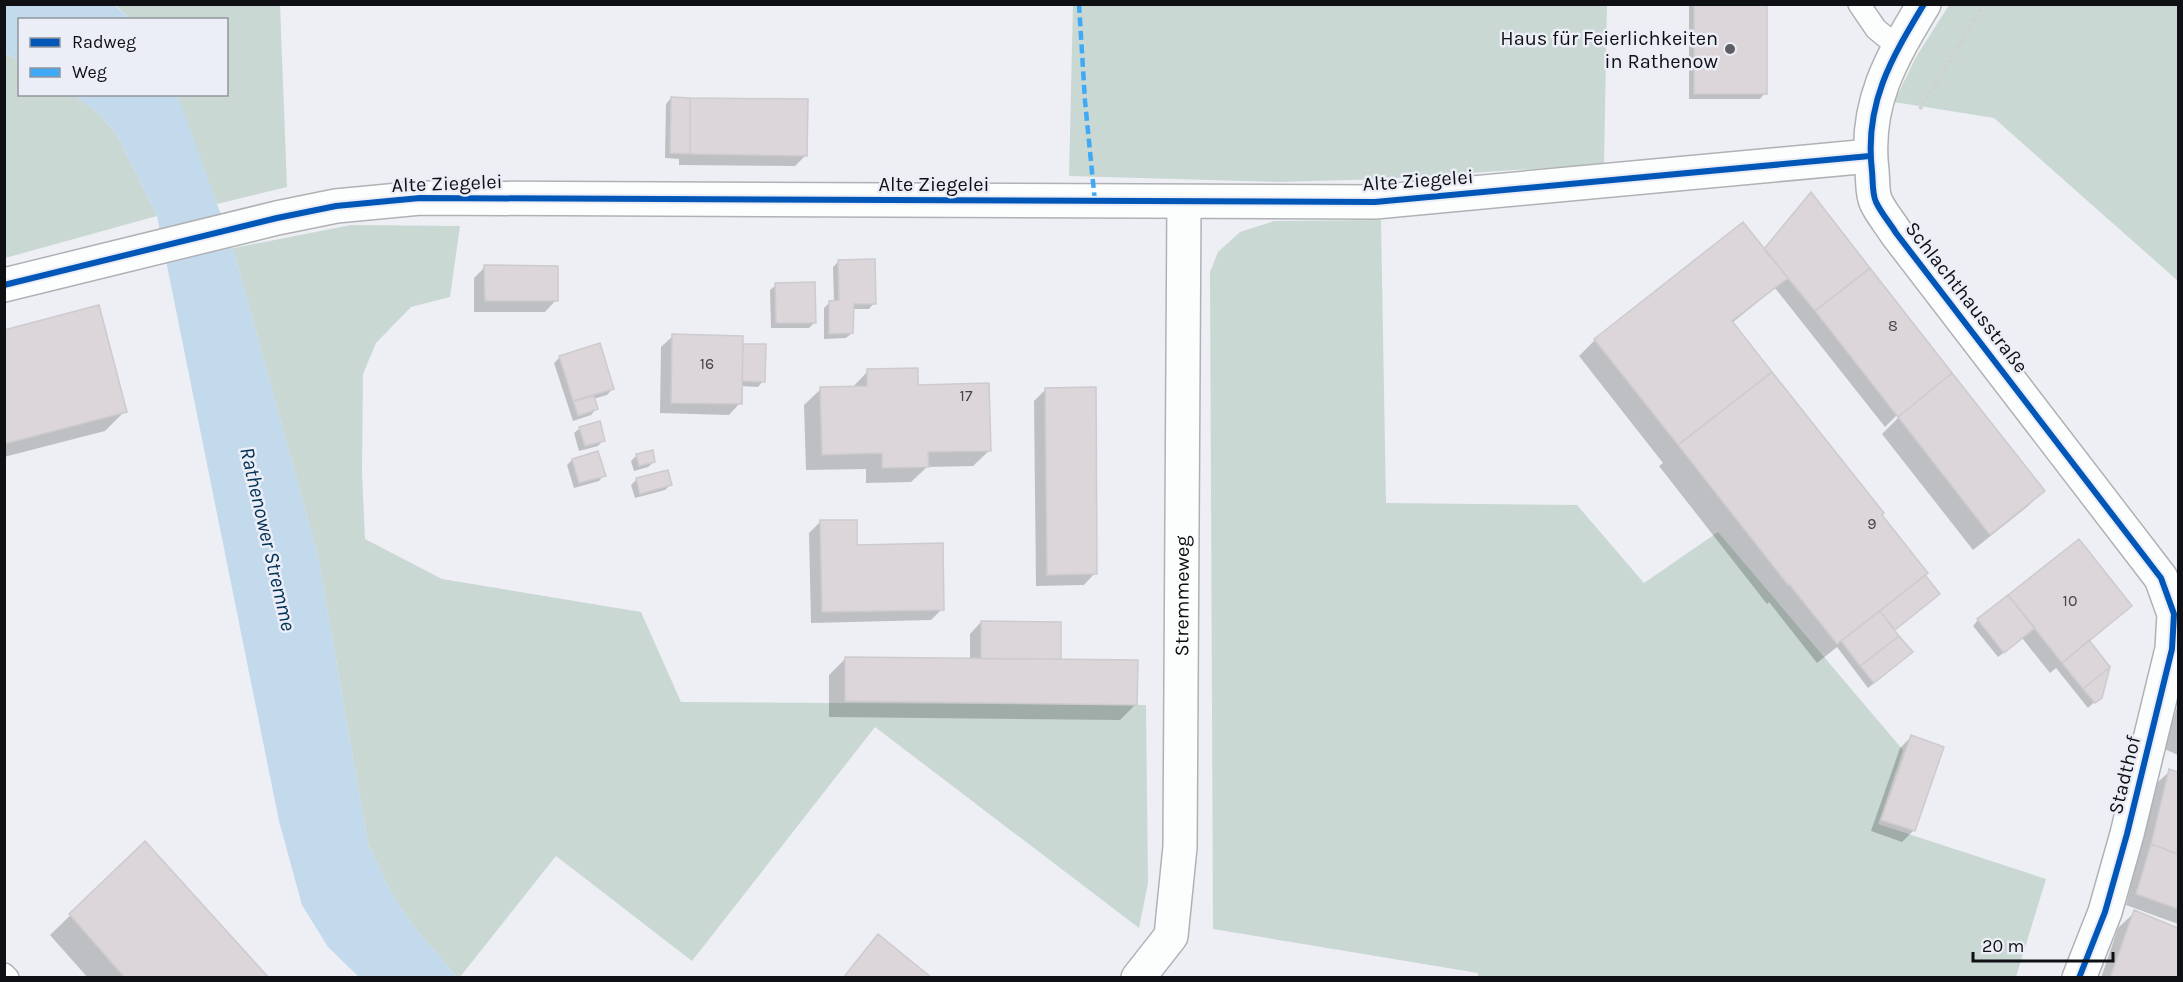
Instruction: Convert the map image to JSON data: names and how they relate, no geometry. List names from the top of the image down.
{
  "streets": {
    "street": [
      "Alte Ziegelei",
      "Schlachthausstraße",
      "Stremmeweg",
      "Stadthof"
    ]
  },
  "crossings": [
    ["Alte Ziegelei", "Schlachthausstraße"],
    ["Alte Ziegelei", "Stremmeweg"],
    ["Schlachthausstraße", "Stadthof"]
  ],
  "water": ["Rathenower Stremme"],
  "places": ["Haus für Feierlichkeiten in Rathenow"],
  "house_numbers": [
    "8",
    "16",
    "17",
    "9",
    "10"
  ],
  "legend": ["Radweg", "Weg"],
  "scale_bar": "20 m"
}
